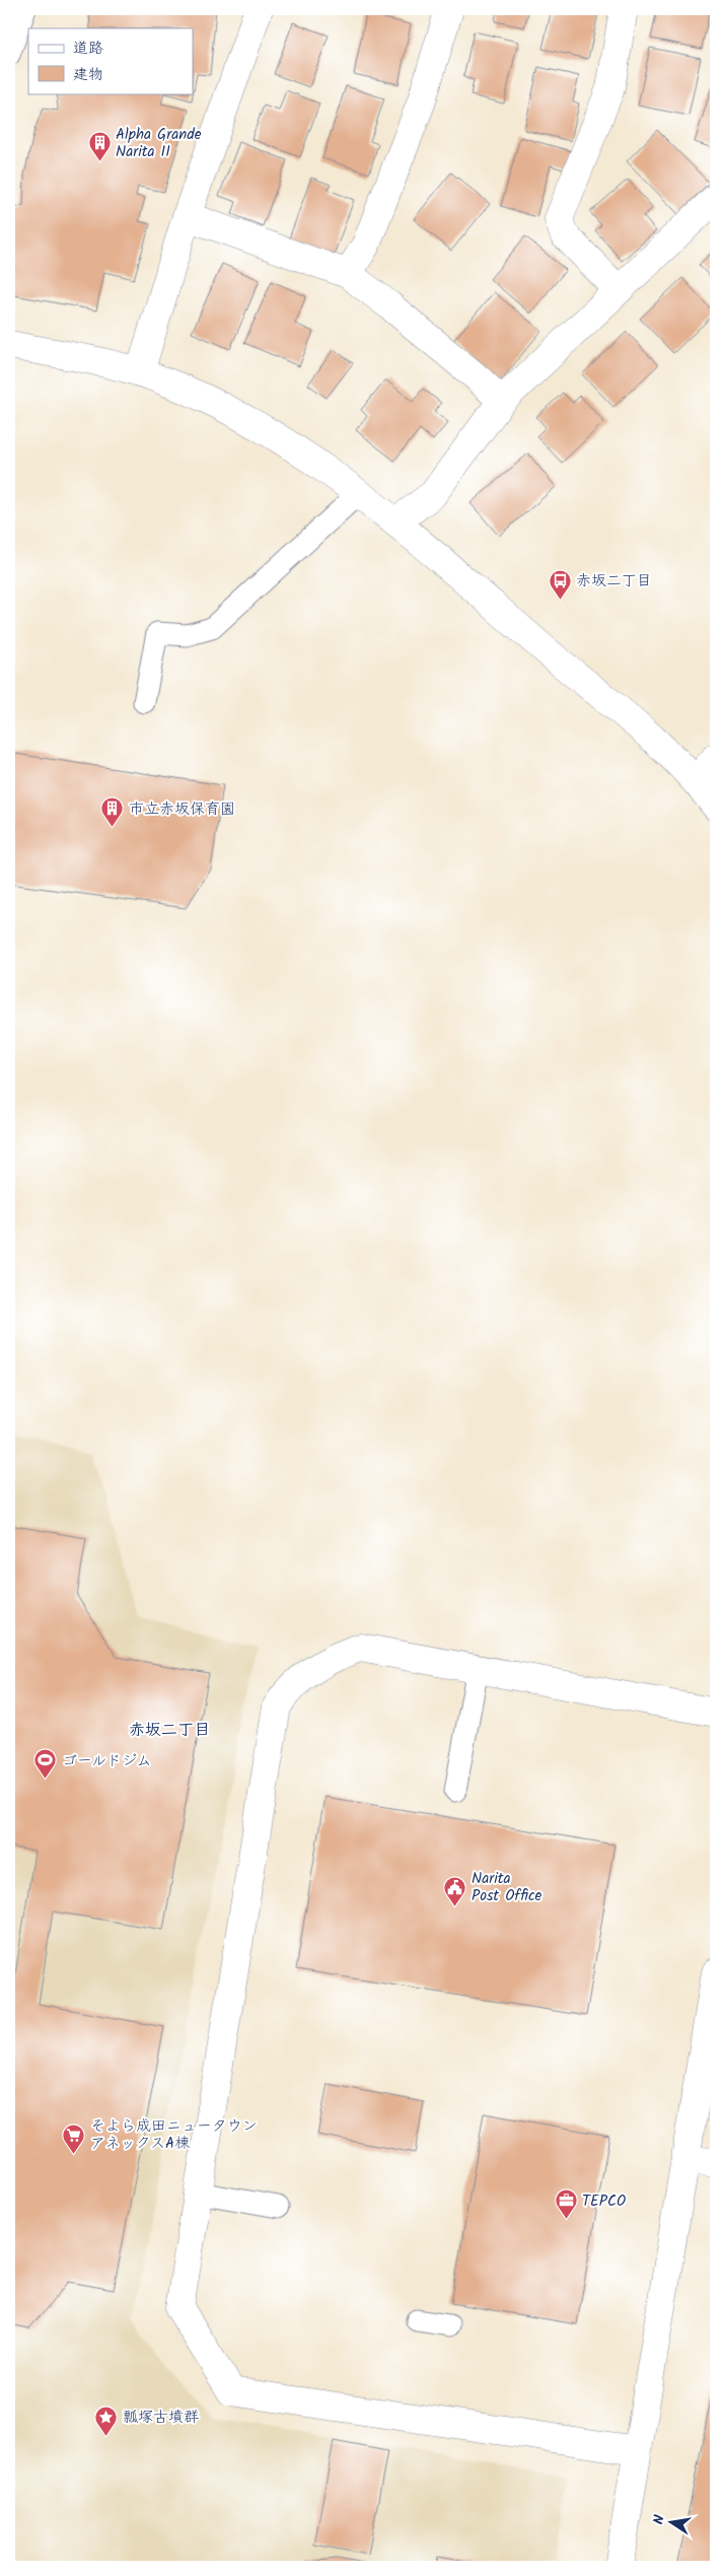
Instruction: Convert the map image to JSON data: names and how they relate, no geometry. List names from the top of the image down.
{
  "districts": ["赤坂二丁目"],
  "places": {
    "building": ["Alpha Grande Narita II", "市立赤坂保育園"],
    "bus stop": ["赤坂二丁目"],
    "sports": ["ゴールドジム"],
    "public building": ["Narita Post Office"],
    "supermarket": ["そよら成田ニュータウン アネックスA棟"],
    "office": ["TEPCO"],
    "place": ["瓢塚古墳群"]
  },
  "legend": ["道路", "建物"],
  "north": "left"
}
